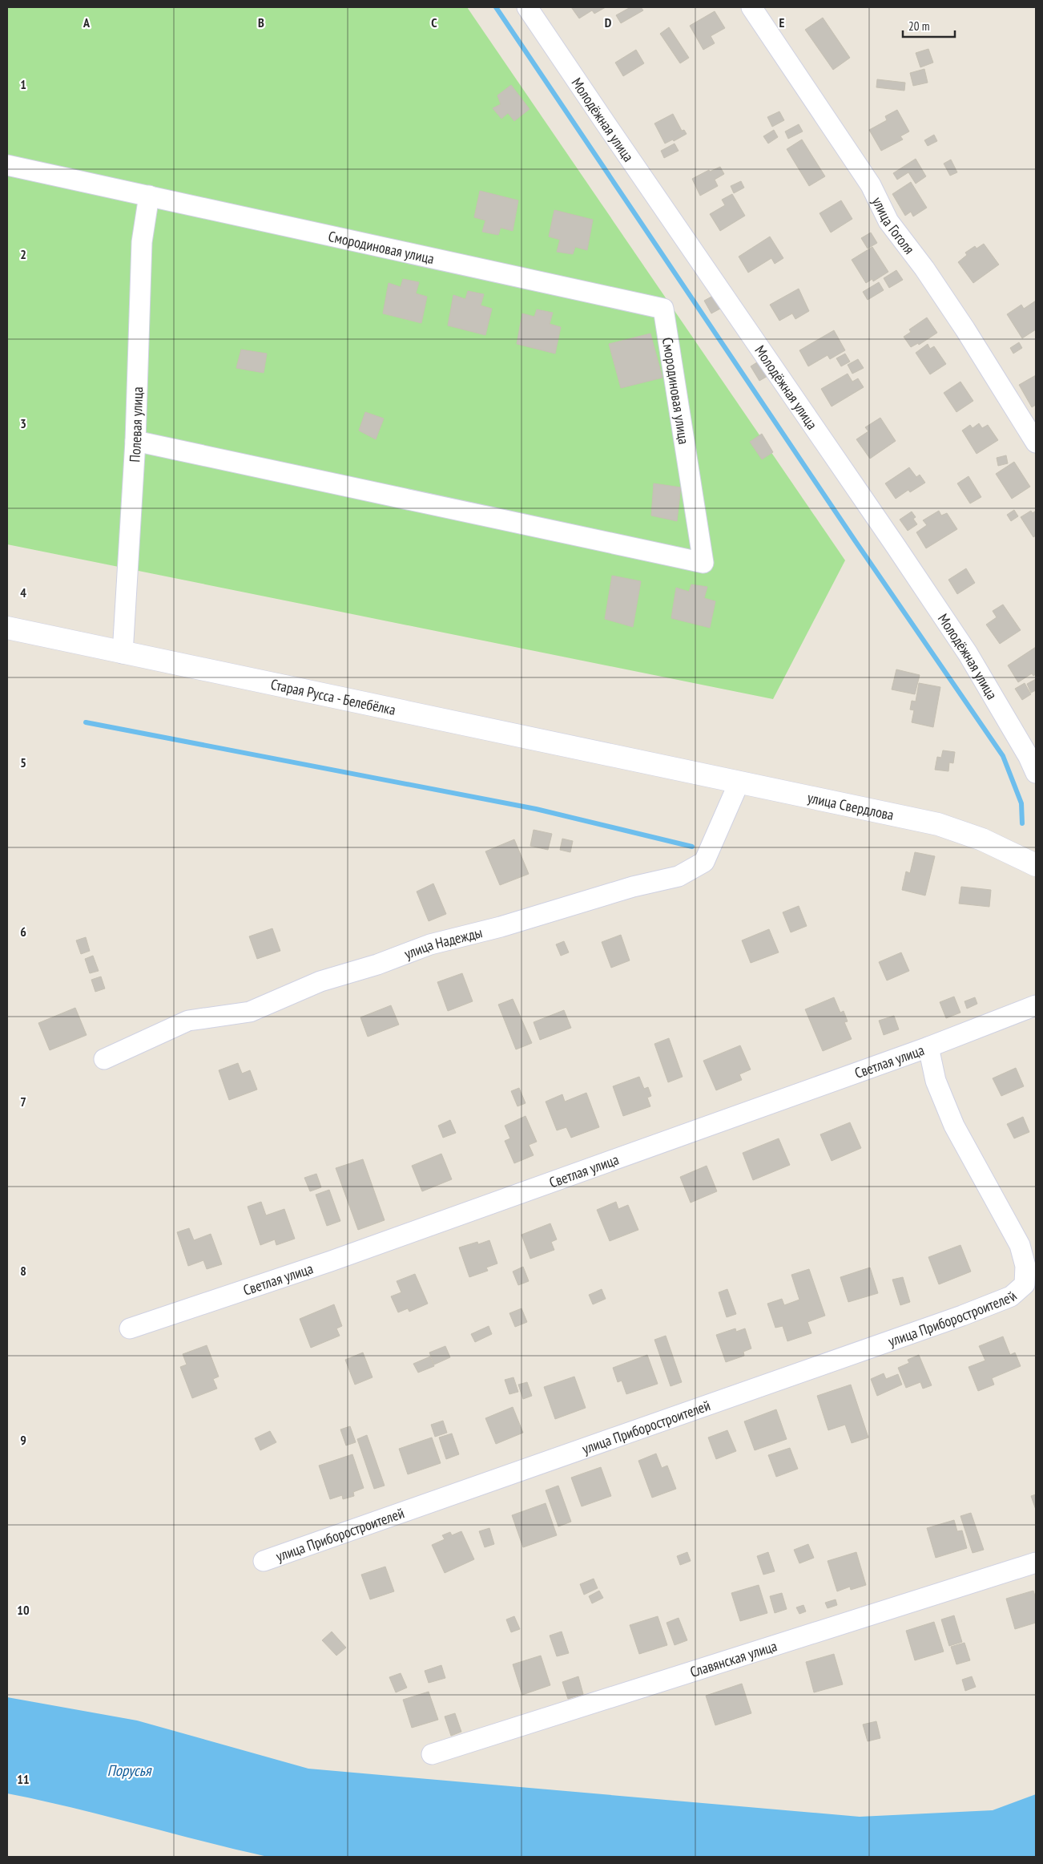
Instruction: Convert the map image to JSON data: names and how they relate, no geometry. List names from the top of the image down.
{
  "streets": {
    "street": [
      "Молодёжная улица",
      "улица Гоголя",
      "Смородиновая улица",
      "Полевая улица",
      "Старая Русса - Белебёлка",
      "улица Свердлова",
      "улица Надежды",
      "Светлая улица",
      "улица Приборостроителей",
      "Славянская улица"
    ]
  },
  "crossings": [
    ["Смородиновая улица", "Полевая улица"],
    ["Полевая улица", "Старая Русса - Белебёлка"],
    ["Старая Русса - Белебёлка", "улица Свердлова"],
    ["улица Свердлова", "улица Надежды"],
    ["Светлая улица", "улица Приборостроителей"]
  ],
  "water": ["Порусья"],
  "scale_bar": "20 m",
  "grid": {
    "columns": [
      "A",
      "B",
      "C",
      "D",
      "E"
    ],
    "rows": [
      "1",
      "2",
      "3",
      "4",
      "5",
      "6",
      "7",
      "8",
      "9",
      "10",
      "11"
    ]
  }
}
